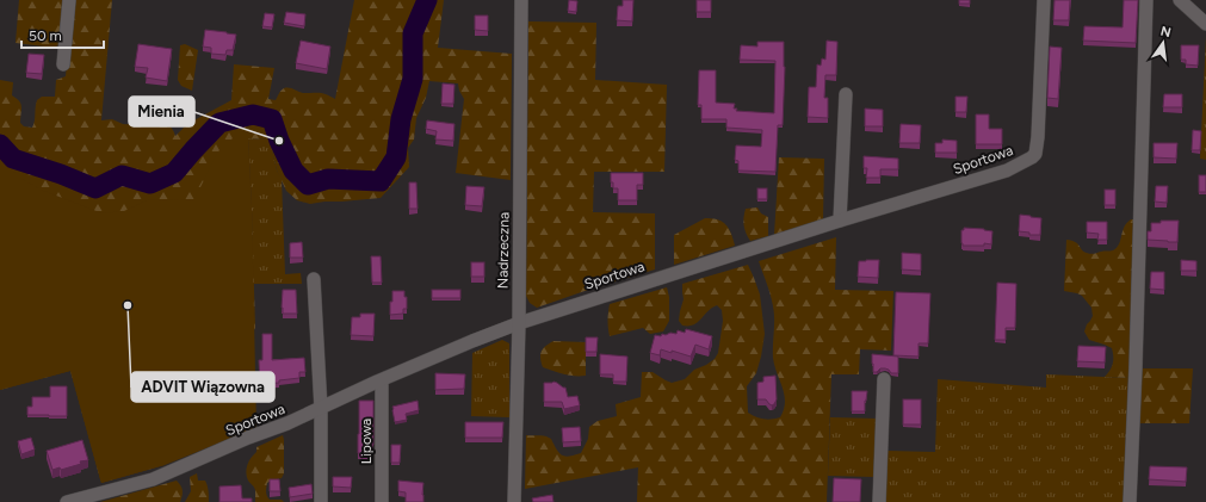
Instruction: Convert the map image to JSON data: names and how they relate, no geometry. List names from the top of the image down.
{
  "streets": {
    "street": ["Sportowa", "Nadrzeczna", "Lipowa"]
  },
  "crossings": [
    ["Sportowa", "Nadrzeczna"],
    ["Sportowa", "Lipowa"]
  ],
  "places": ["Mienia", "ADVIT Wiązowna"],
  "scale_bar": "50 m",
  "north": "top"
}
